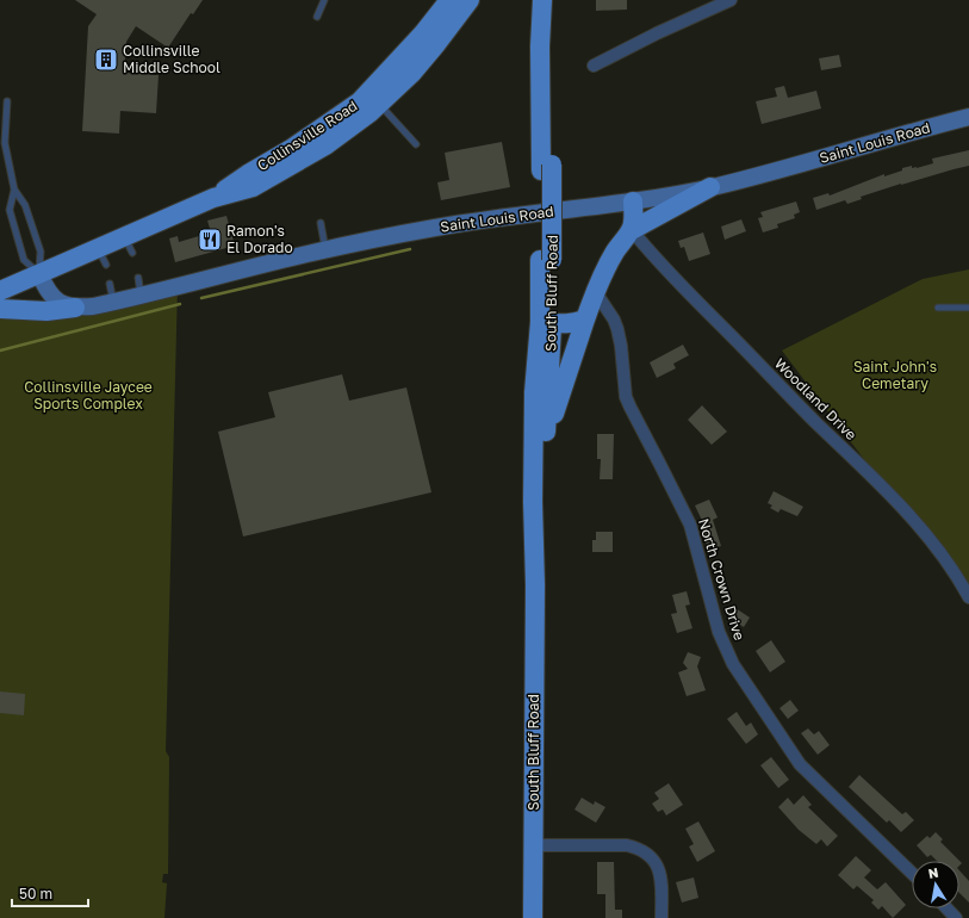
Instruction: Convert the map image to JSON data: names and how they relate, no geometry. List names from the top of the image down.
{
  "streets": {
    "main road": ["Collinsville Road", "South Bluff Road"],
    "street": ["Saint Louis Road", "Woodland Drive", "North Crown Drive"]
  },
  "parks": ["Saint John's Cemetary", "Collinsville Jaycee Sports Complex"],
  "places": {
    "building": ["Collinsville Middle School"],
    "restaurant": ["Ramon's El Dorado"]
  },
  "scale_bar": "50 m",
  "north": "top"
}
